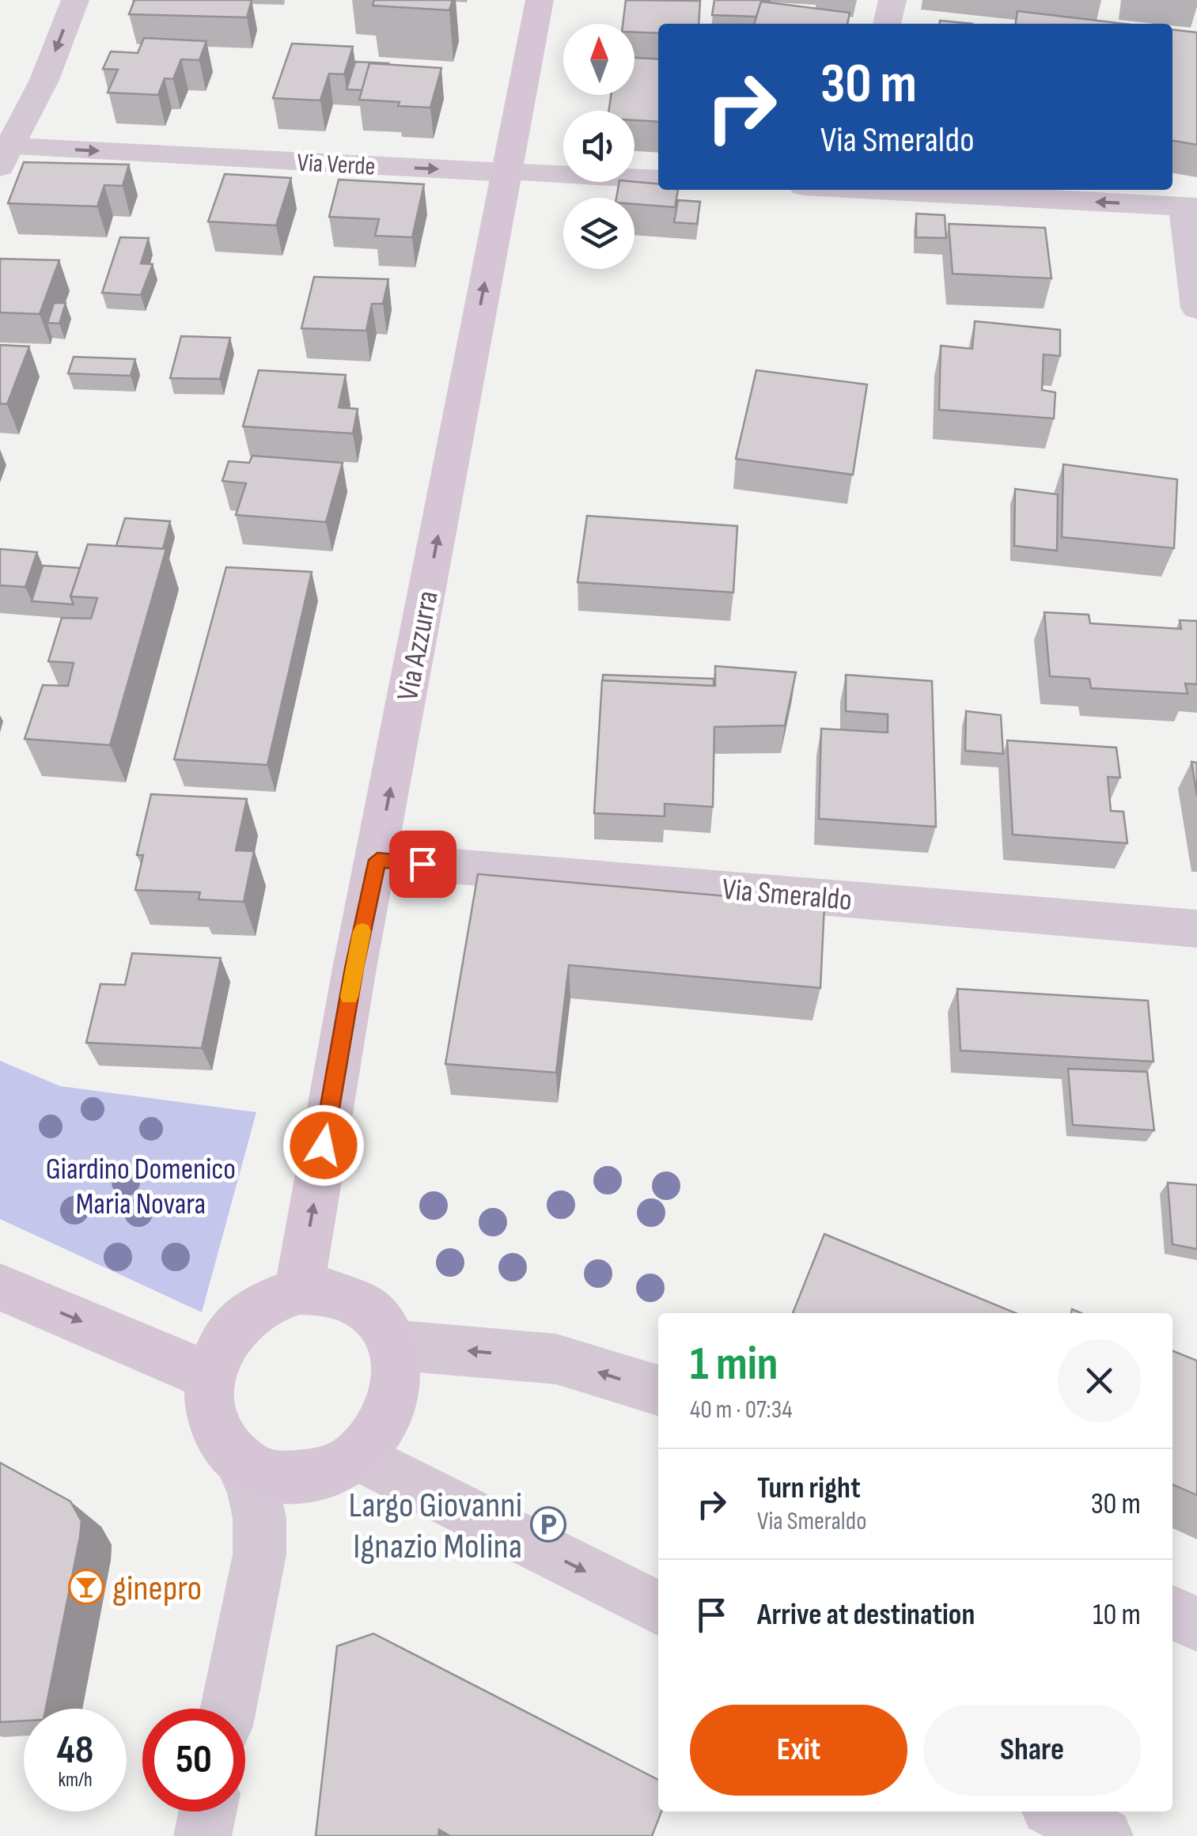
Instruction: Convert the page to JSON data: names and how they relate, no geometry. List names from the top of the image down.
{
  "streets": {
    "main road": ["Via Azzurra"],
    "street": ["Via Verde", "Via Smeraldo"]
  },
  "crossings": [
    ["Via Verde", "Via Azzurra"],
    ["Via Azzurra", "Via Smeraldo"]
  ],
  "one_way": ["Via Verde", "Via Azzurra"],
  "parks": ["Giardino Domenico Maria Novara"],
  "places": {
    "parking": ["Largo Giovanni Ignazio Molina"],
    "bar": ["ginepro"]
  },
  "north": "top",
  "page": {
    "turn": ["30 m", "Via Smeraldo"],
    "heading": ["1 min", "40 m · 07:34"],
    "list": [
      {
        "name": "Turn right",
        "note": "Via Smeraldo",
        "value": "30 m"
      },
      {
        "name": "Arrive at destination",
        "value": "10 m"
      }
    ],
    "buttons": ["Exit", "Share"],
    "speed": "48 km/h",
    "limit": "50"
  }
}
